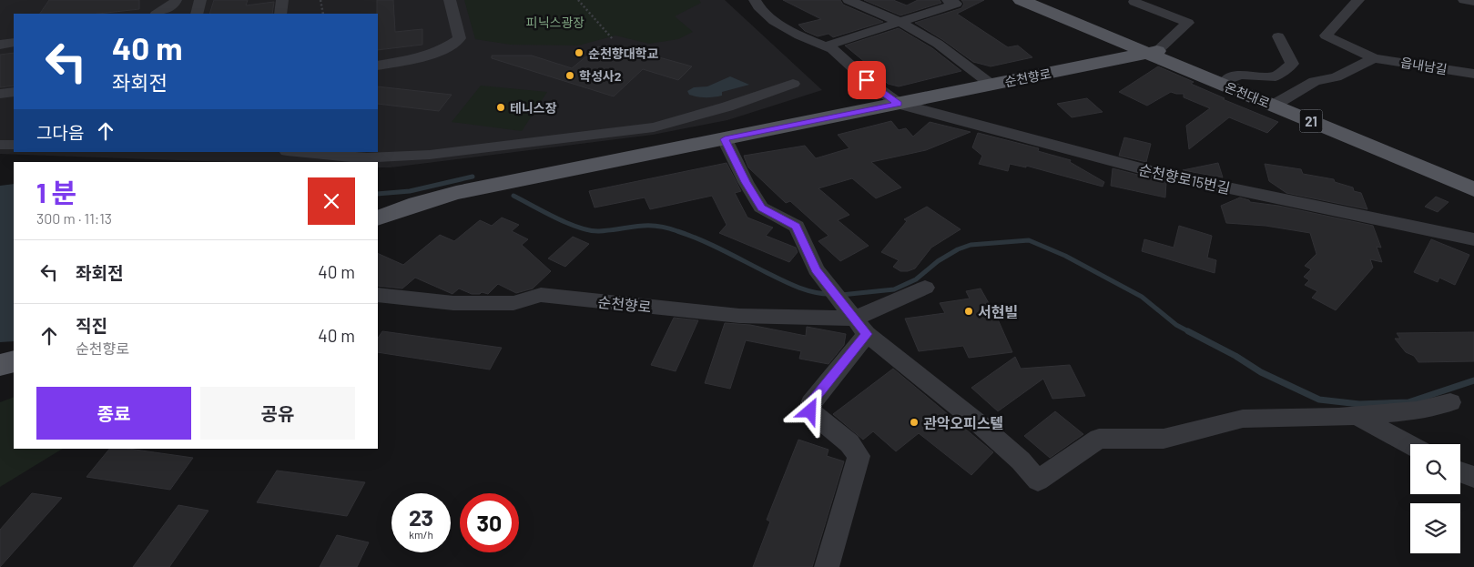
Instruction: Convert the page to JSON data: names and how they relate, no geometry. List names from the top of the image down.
{
  "streets": {
    "main road": ["순천향로", "온천대로", "21"],
    "street": ["읍내남길", "순천향로15번길"]
  },
  "crossings": [
    ["읍내남길", "온천대로"],
    ["순천향로", "온천대로"],
    ["순천향로", "순천향로15번길"]
  ],
  "parks": ["피닉스광장"],
  "places": [
    "순천향대학교",
    "학성사2",
    "테니스장",
    "서현빌",
    "관악오피스텔"
  ],
  "page": {
    "turn": ["40 m", "좌회전"],
    "then": "그다음",
    "heading": ["1 분", "300 m · 11:13"],
    "list": [
      {
        "name": "좌회전",
        "value": "40 m"
      },
      {
        "name": "직진",
        "note": "순천향로",
        "value": "40 m"
      }
    ],
    "buttons": ["종료", "공유"],
    "speed": "23 km/h",
    "limit": "30"
  }
}
